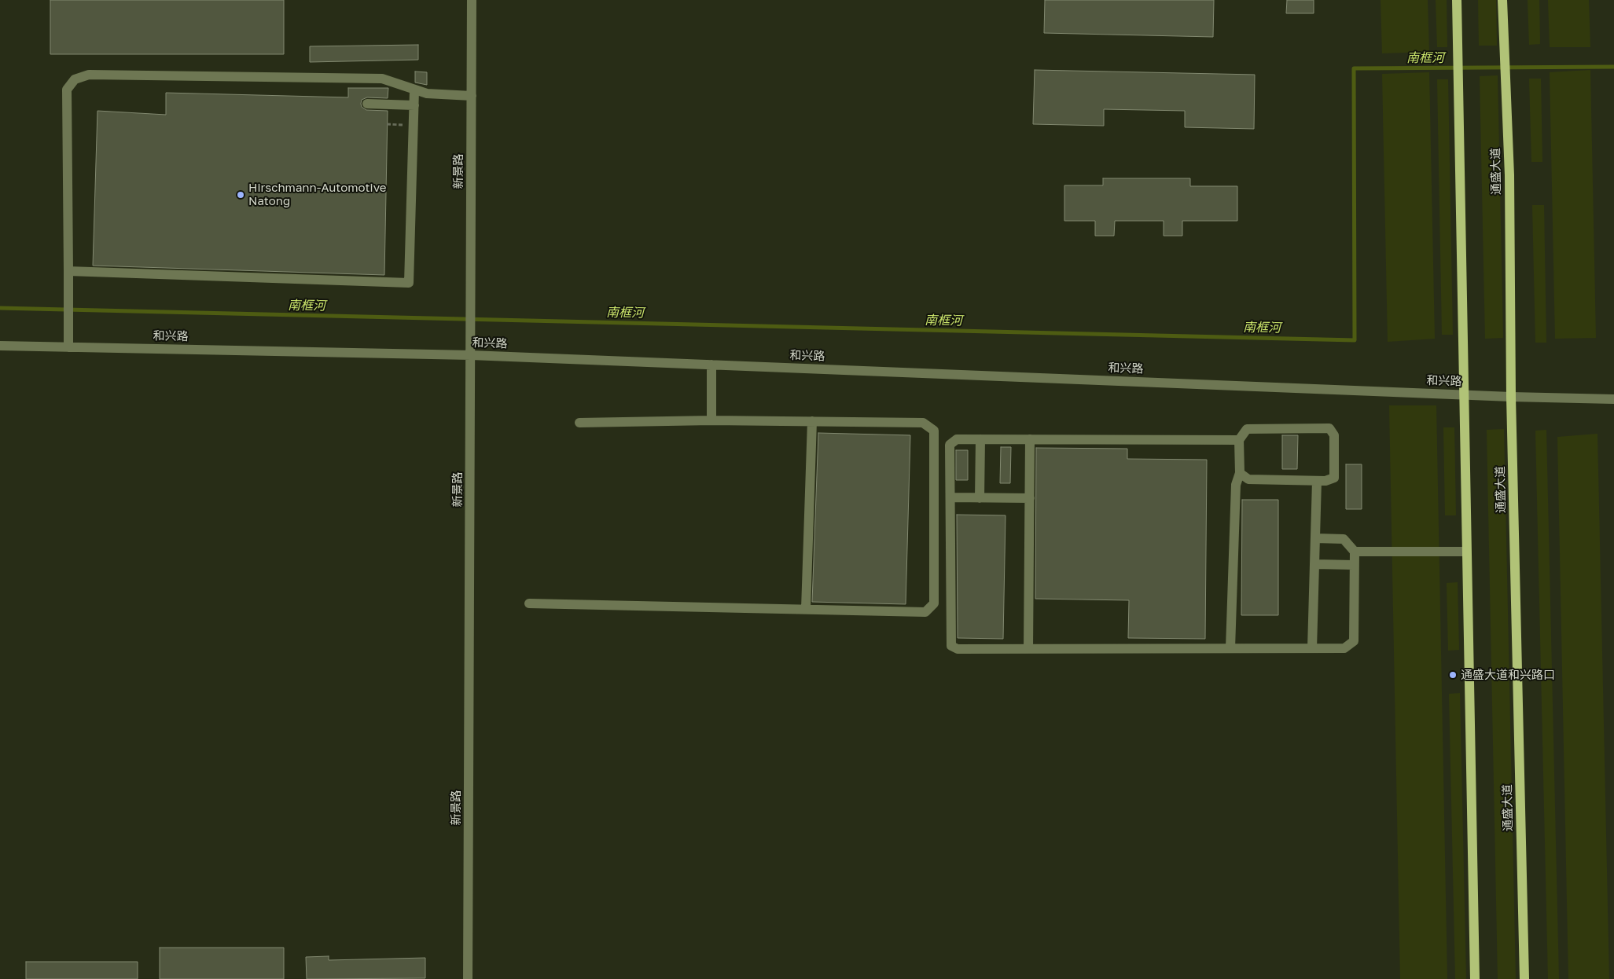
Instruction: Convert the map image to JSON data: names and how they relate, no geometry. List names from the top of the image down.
{
  "streets": {
    "main road": ["通盛大道"],
    "street": ["新景路", "和兴路"]
  },
  "crossings": [
    ["新景路", "和兴路"],
    ["通盛大道", "和兴路"]
  ],
  "water": ["南框河"],
  "places": ["Hirschmann-Automotive Natong", "通盛大道和兴路口"]
}
